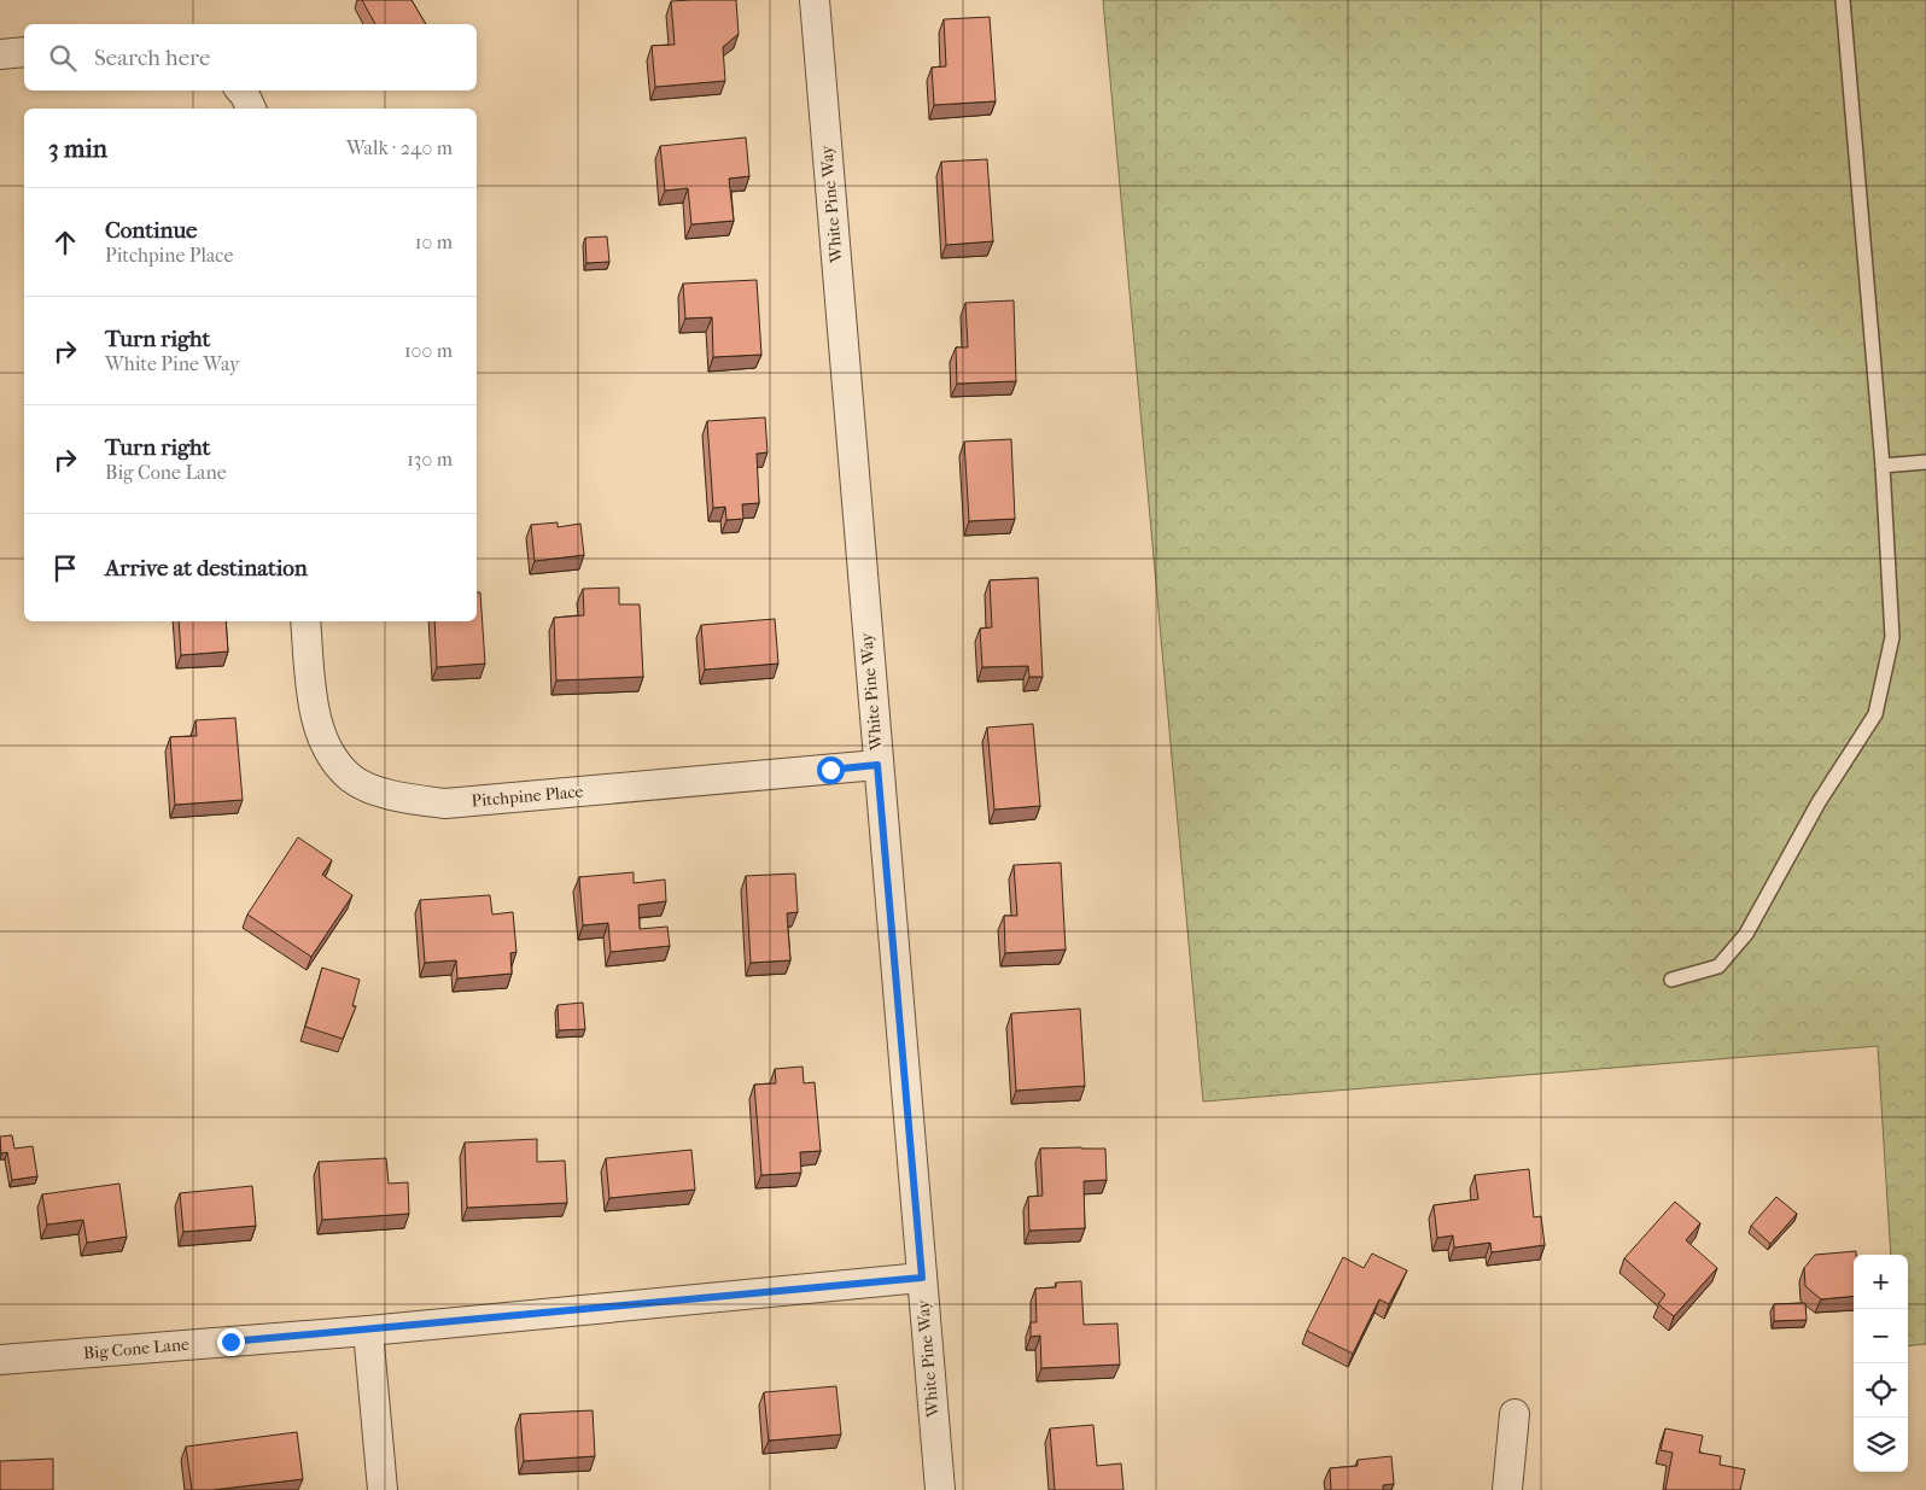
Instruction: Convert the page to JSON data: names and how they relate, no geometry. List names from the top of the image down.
{
  "streets": {
    "street": ["White Pine Way", "Pitchpine Place", "Big Cone Lane"]
  },
  "crossings": [
    ["White Pine Way", "Pitchpine Place"],
    ["White Pine Way", "Big Cone Lane"]
  ],
  "page": {
    "search": "Search here",
    "heading": ["3 min", "Walk · 240 m"],
    "list": [
      ["Continue", "Pitchpine Place", "10 m"],
      ["Turn right", "White Pine Way", "100 m"],
      ["Turn right", "Big Cone Lane", "130 m"],
      "Arrive at destination"
    ],
    "map_buttons": ["+", "−"]
  }
}
